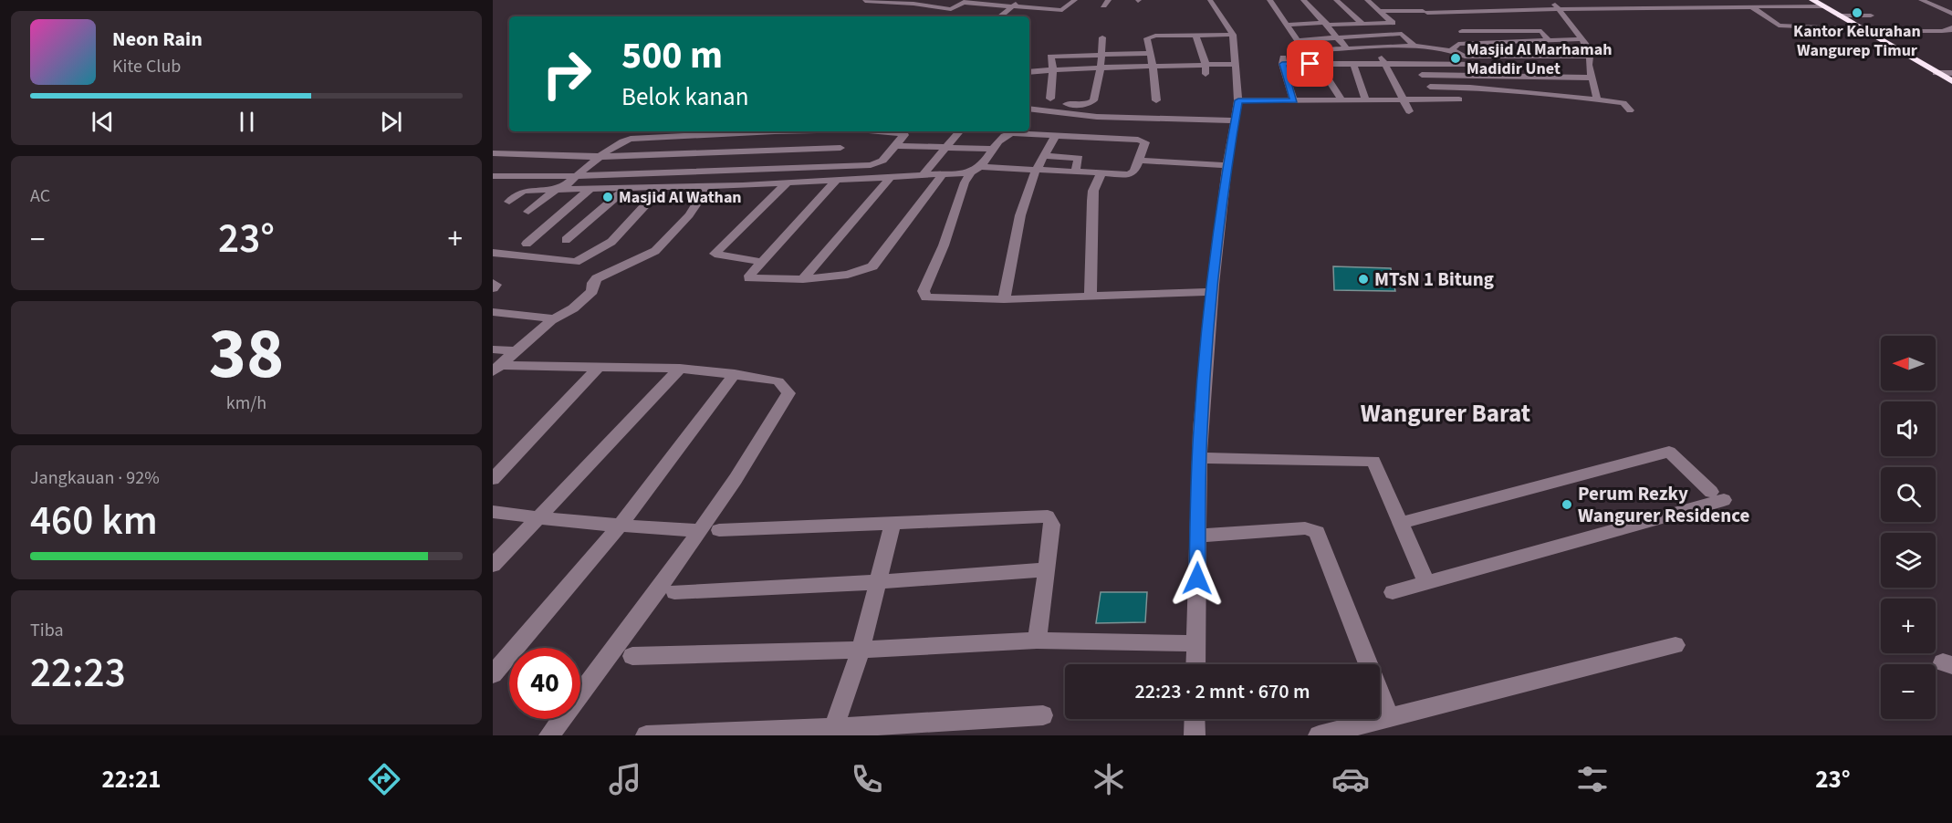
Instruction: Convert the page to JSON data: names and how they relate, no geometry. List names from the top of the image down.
{
  "districts": ["Wangurer Barat"],
  "places": [
    "Kantor Kelurahan Wangurep Timur",
    "Masjid Al Marhamah Madidir Unet",
    "Masjid Al Wathan",
    "MTsN 1 Bitung",
    "Perum Rezky Wangurer Residence"
  ],
  "north": "left",
  "page": {
    "turn": ["500 m", "Belok kanan"],
    "song": ["Neon Rain", "Kite Club"],
    "tile": [
      "AC",
      ["38", "km/h"],
      ["Jangkauan · 92%", "460 km"],
      ["Tiba", "22:23"]
    ],
    "heat": ["−", "23°", "+"],
    "map_buttons": ["+", "−"],
    "limit": "40",
    "trip": "22:23 · 2 mnt · 670 m",
    "tabs": ["22:21", "23°"]
  }
}
